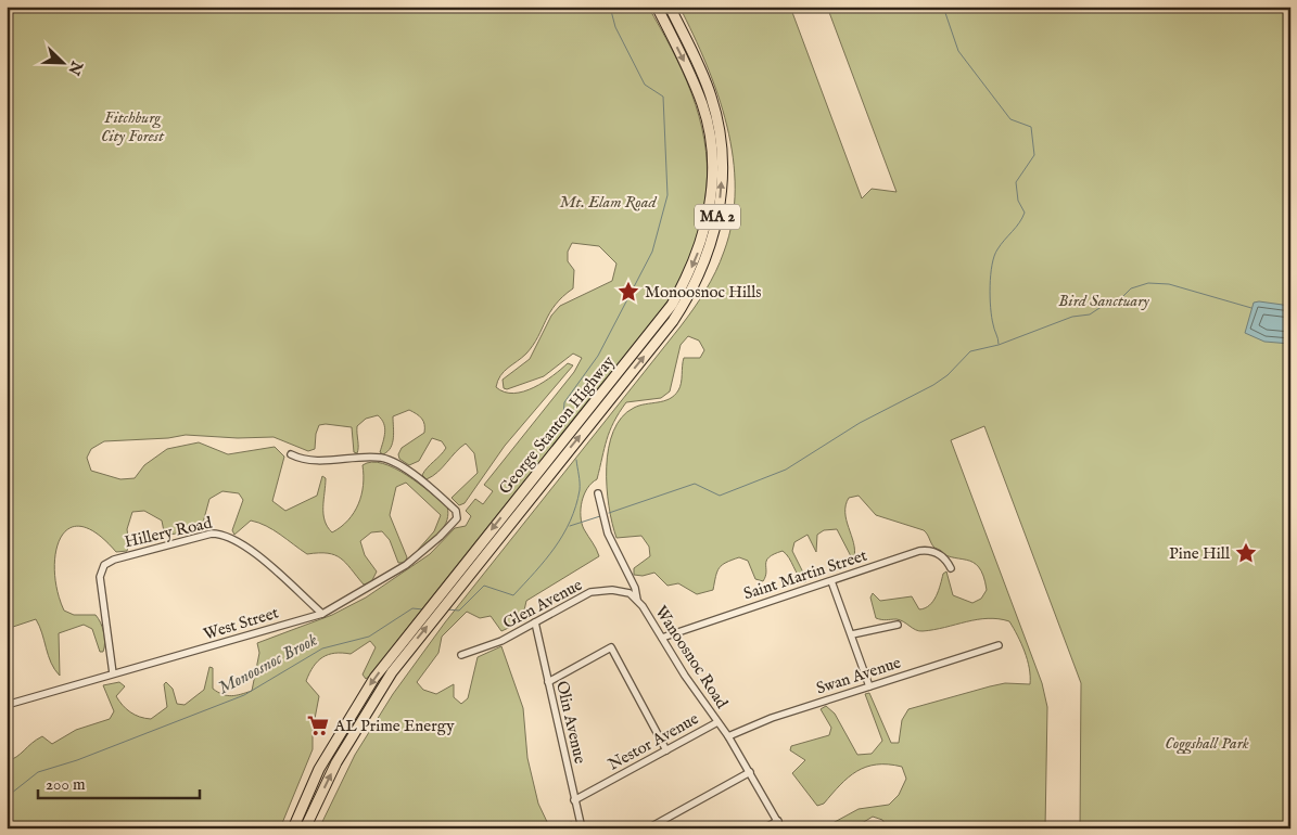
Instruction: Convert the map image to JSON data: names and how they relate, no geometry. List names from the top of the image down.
{
  "streets": {
    "highway": ["MA 2", "George Stanton Highway"],
    "street": [
      "Hillery Road",
      "Saint Martin Street",
      "Glen Avenue",
      "West Street",
      "Wanoosnoc Road",
      "Swan Avenue",
      "Olin Avenue",
      "Nestor Avenue"
    ]
  },
  "crossings": [
    ["Hillery Road", "West Street"],
    ["Saint Martin Street", "Wanoosnoc Road"],
    ["Glen Avenue", "Wanoosnoc Road"],
    ["Glen Avenue", "Olin Avenue"],
    ["Wanoosnoc Road", "Swan Avenue"],
    ["Wanoosnoc Road", "Nestor Avenue"],
    ["Olin Avenue", "Nestor Avenue"]
  ],
  "water": ["Monoosnoc Brook"],
  "parks": [
    "Fitchburg City Forest",
    "Mt. Elam Road",
    "Bird Sanctuary",
    "Coggshall Park"
  ],
  "places": {
    "place": ["Monoosnoc Hills", "Pine Hill"],
    "supermarket": ["AL Prime Energy"]
  },
  "scale_bar": "200 m",
  "north": "bottom right"
}
